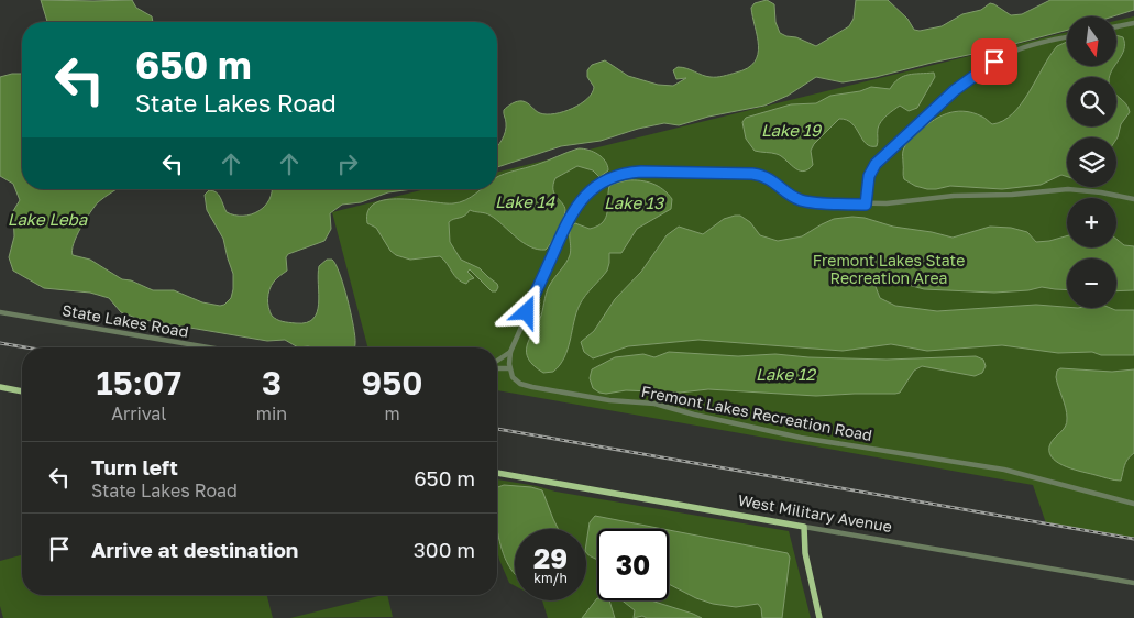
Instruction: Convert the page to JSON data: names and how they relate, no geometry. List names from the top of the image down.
{
  "streets": {
    "main road": ["West Military Avenue"],
    "street": ["State Lakes Road", "Fremont Lakes Recreation Road"]
  },
  "water": [
    "Lake 19",
    "Lake 14",
    "Lake 13",
    "Lake Leba",
    "Lake 12"
  ],
  "parks": ["Fremont Lakes State Recreation Area"],
  "north": "bottom",
  "page": {
    "map_buttons": ["+", "−"],
    "turn": ["650 m", "State Lakes Road"],
    "eta": [
      "15:07",
      "Arrival",
      "3",
      "min",
      "950",
      "m"
    ],
    "list": [
      {
        "name": "Turn left",
        "note": "State Lakes Road",
        "value": "650 m"
      },
      {
        "name": "Arrive at destination",
        "value": "300 m"
      }
    ],
    "speed": "29 km/h",
    "limit": "30"
  }
}
